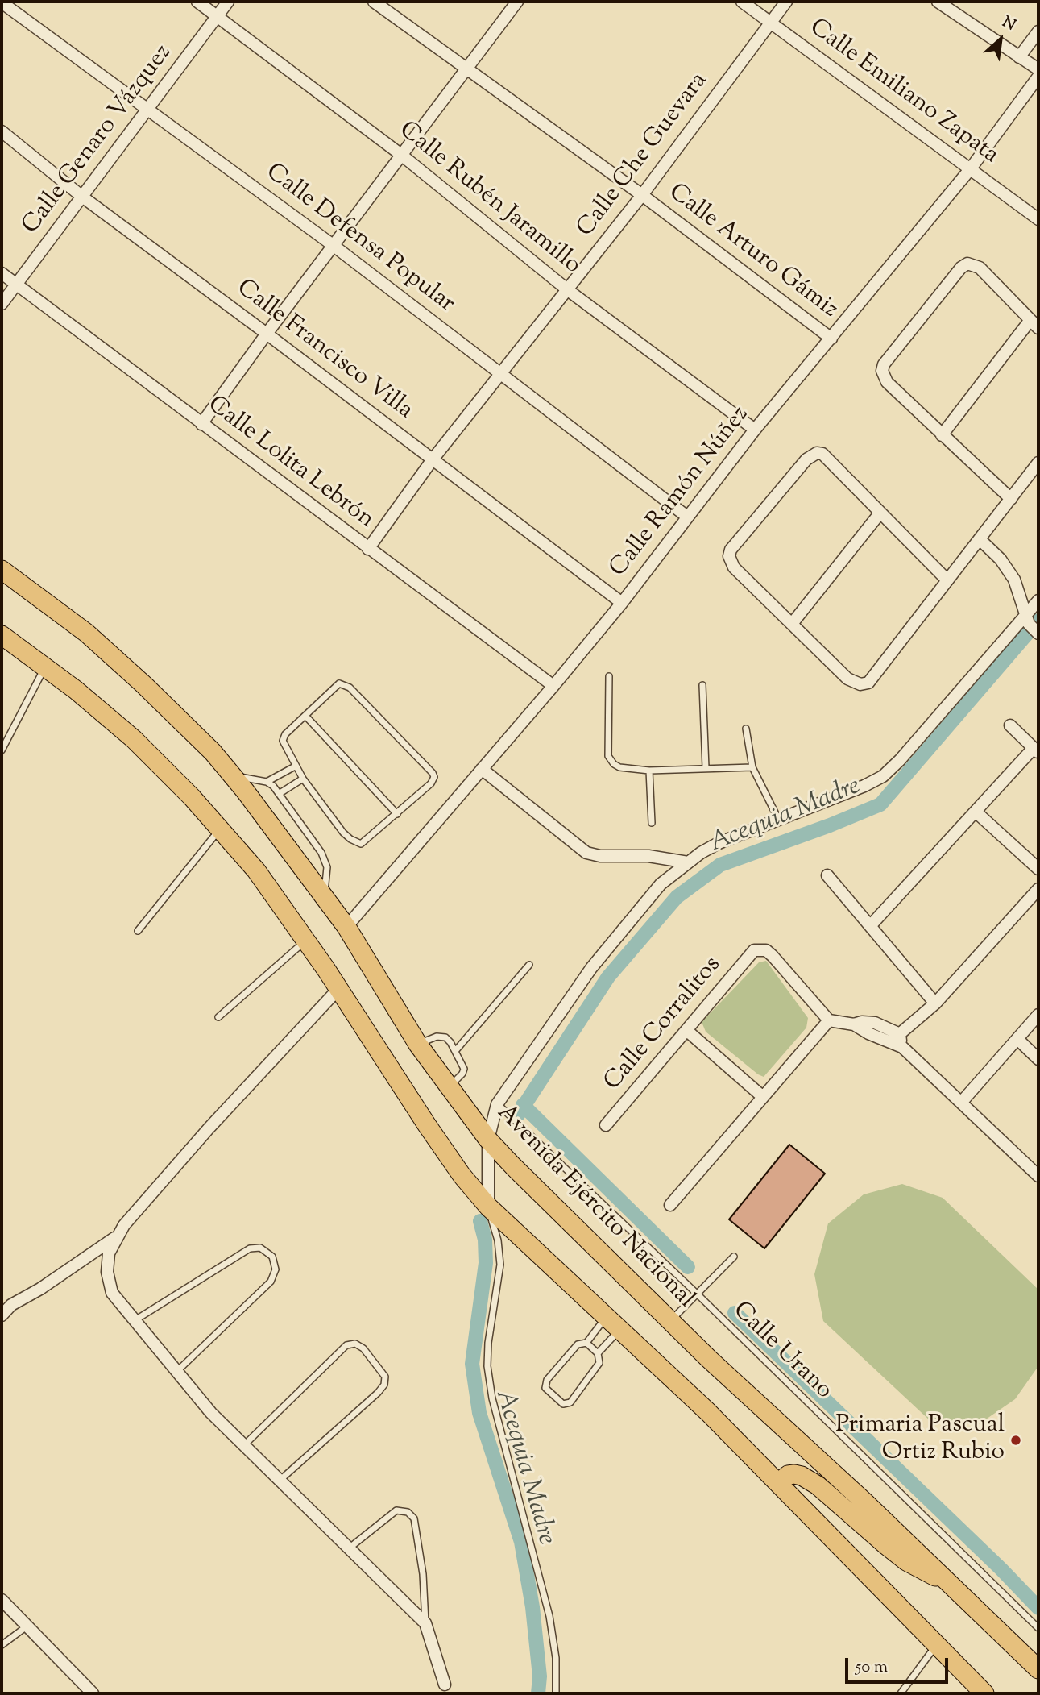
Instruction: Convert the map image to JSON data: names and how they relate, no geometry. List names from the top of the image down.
{
  "streets": {
    "main road": ["Avenida Ejército Nacional"],
    "street": [
      "Calle Emiliano Zapata",
      "Calle Genaro Vázquez",
      "Calle Che Guevara",
      "Calle Rubén Jaramillo",
      "Calle Defensa Popular",
      "Calle Arturo Gámiz",
      "Calle Francisco Villa",
      "Calle Lolita Lebrón",
      "Calle Ramón Núñez",
      "Calle Corralitos"
    ],
    "lane": ["Calle Urano"]
  },
  "crossings": [
    ["Calle Emiliano Zapata", "Calle Che Guevara"],
    ["Calle Emiliano Zapata", "Calle Ramón Núñez"],
    ["Calle Genaro Vázquez", "Calle Rubén Jaramillo"],
    ["Calle Genaro Vázquez", "Calle Defensa Popular"],
    ["Calle Genaro Vázquez", "Calle Francisco Villa"],
    ["Calle Genaro Vázquez", "Calle Lolita Lebrón"],
    ["Calle Che Guevara", "Calle Rubén Jaramillo"],
    ["Calle Che Guevara", "Calle Defensa Popular"],
    ["Calle Che Guevara", "Calle Arturo Gámiz"],
    ["Calle Che Guevara", "Calle Francisco Villa"],
    ["Calle Che Guevara", "Calle Lolita Lebrón"],
    ["Calle Rubén Jaramillo", "Calle Ramón Núñez"],
    ["Calle Defensa Popular", "Calle Ramón Núñez"],
    ["Calle Arturo Gámiz", "Calle Ramón Núñez"],
    ["Calle Francisco Villa", "Calle Ramón Núñez"],
    ["Calle Lolita Lebrón", "Calle Ramón Núñez"],
    ["Calle Ramón Núñez", "Avenida Ejército Nacional"]
  ],
  "water": ["Acequia Madre"],
  "places": ["Primaria Pascual Ortiz Rubio"],
  "scale_bar": "50 m",
  "north": "top right"
}
